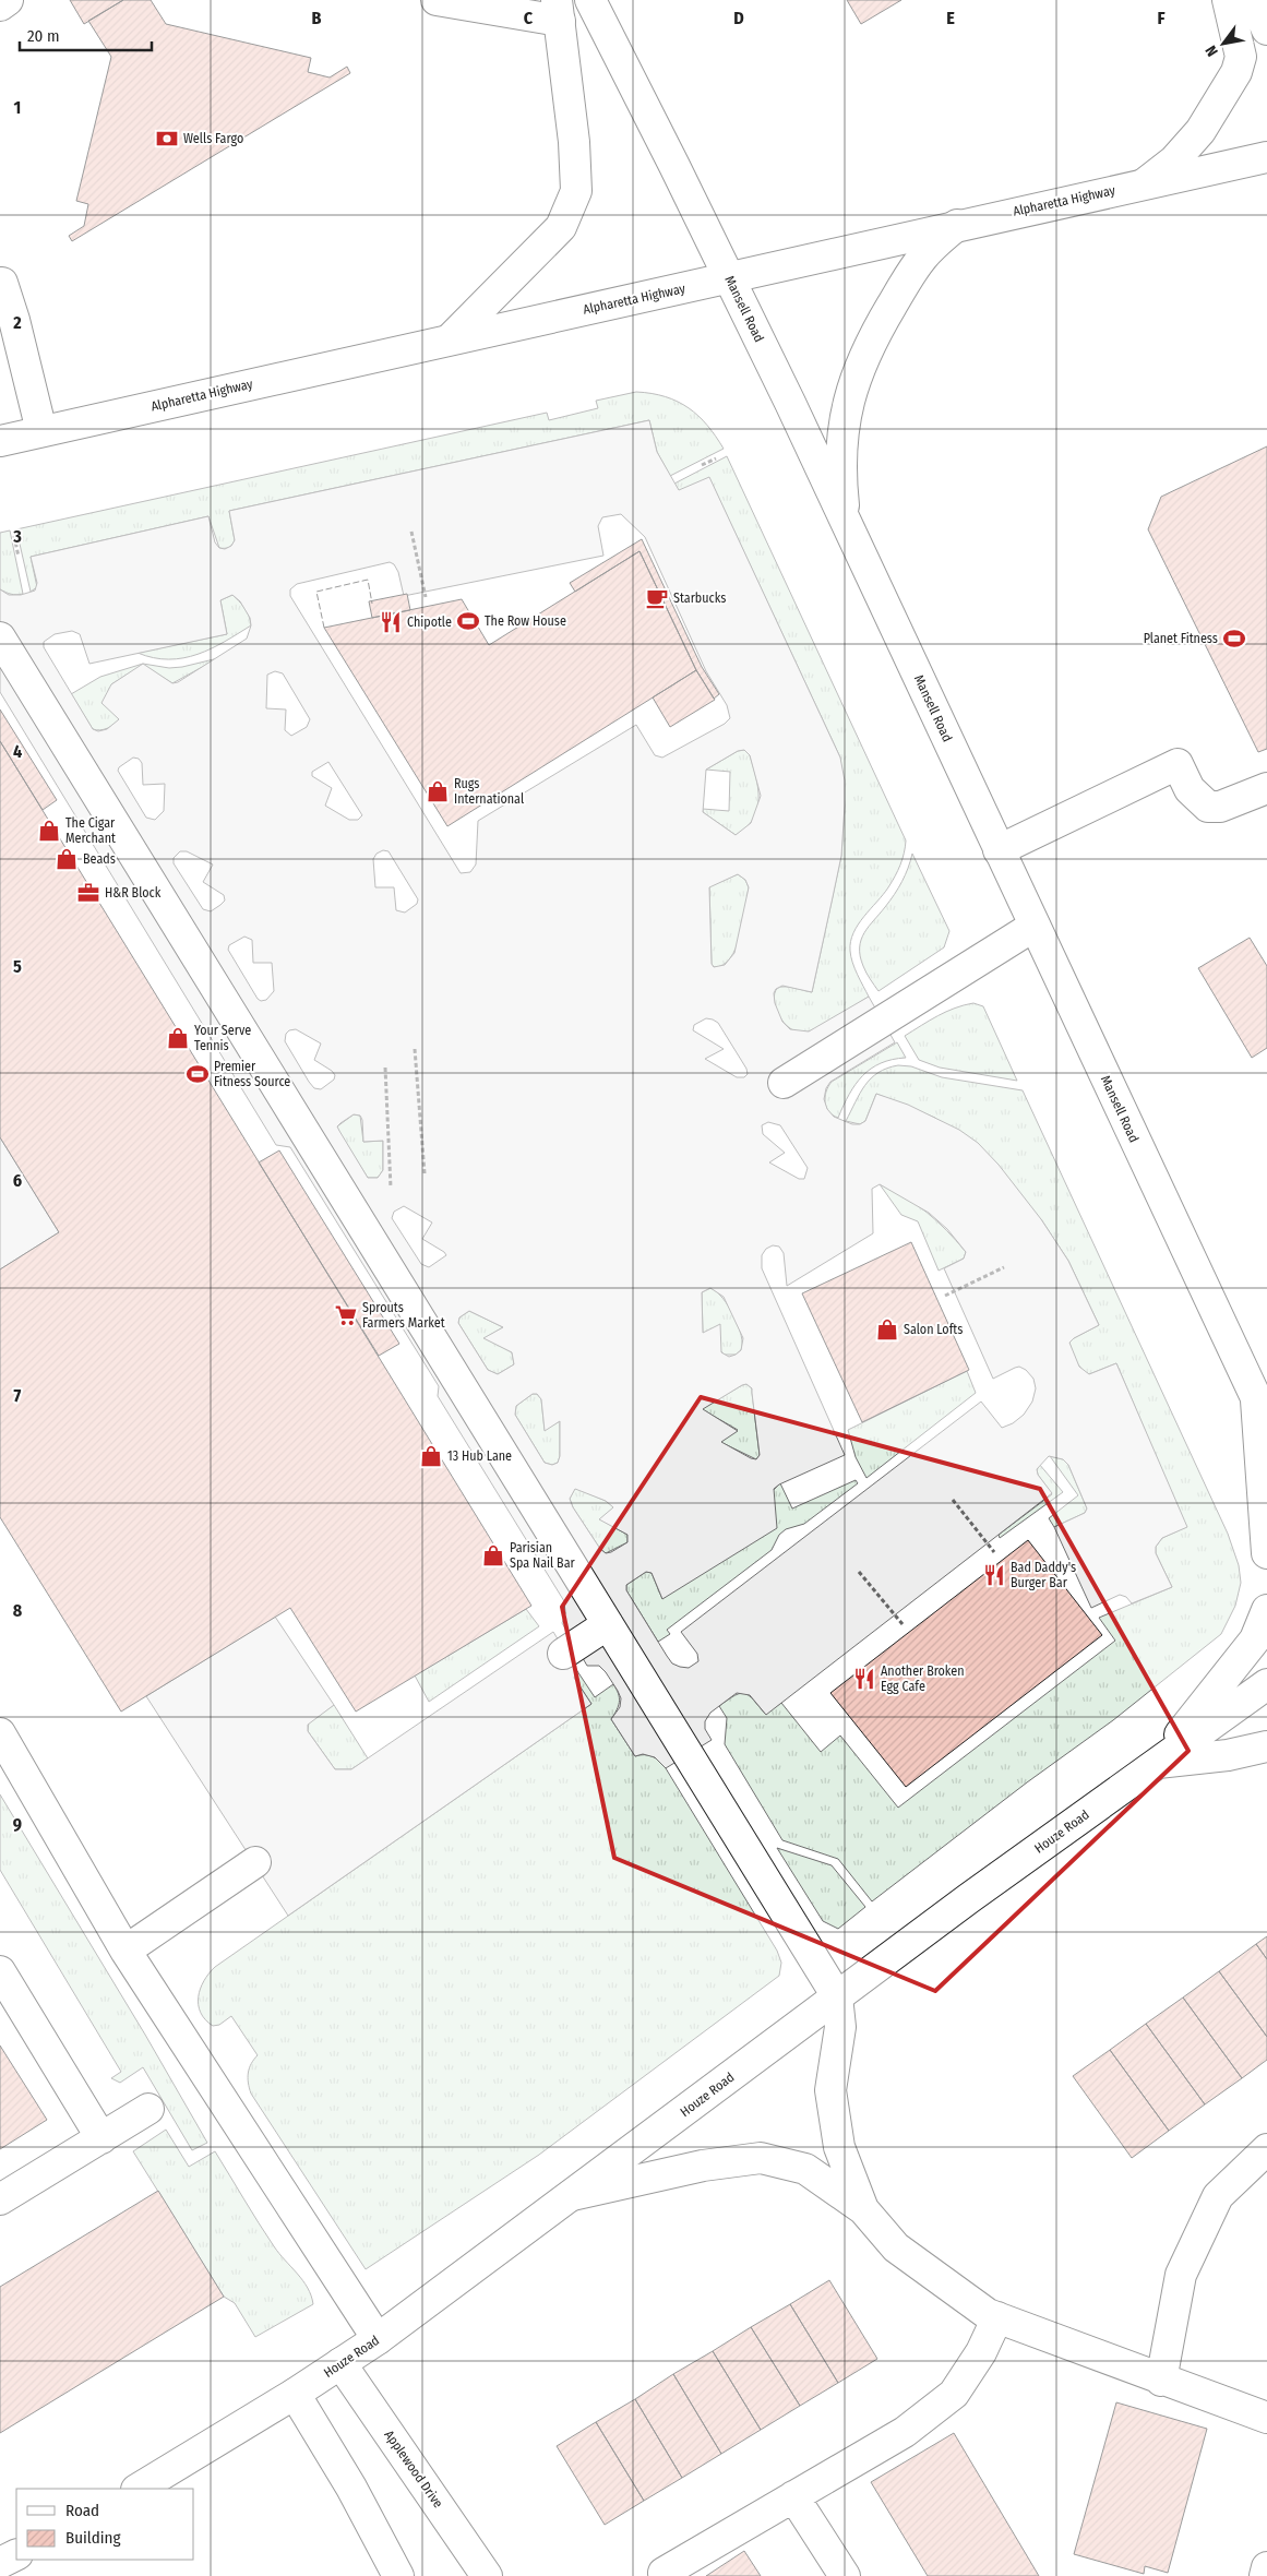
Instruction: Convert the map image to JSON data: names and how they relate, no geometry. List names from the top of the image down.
{
  "streets": {
    "main road": [
      "Alpharetta Highway",
      "Mansell Road",
      "Houze Road",
      "Applewood Drive"
    ]
  },
  "crossings": [
    ["Alpharetta Highway", "Mansell Road"],
    ["Houze Road", "Applewood Drive"]
  ],
  "places": {
    "bank": ["Wells Fargo"],
    "cafe": ["Starbucks"],
    "sports": ["The Row House", "Planet Fitness", "Premier Fitness Source"],
    "restaurant": ["Chipotle", "Bad Daddy's Burger Bar", "Another Broken Egg Cafe"],
    "shop": [
      "Rugs International",
      "The Cigar Merchant",
      "Beads",
      "Your Serve Tennis",
      "Salon Lofts",
      "13 Hub Lane",
      "Parisian Spa Nail Bar"
    ],
    "office": ["H&R Block"],
    "supermarket": ["Sprouts Farmers Market"]
  },
  "legend": ["Road", "Building"],
  "scale_bar": "20 m",
  "north": "bottom left",
  "grid": {
    "columns": [
      "B",
      "C",
      "D",
      "E",
      "F"
    ],
    "rows": [
      "1",
      "2",
      "3",
      "4",
      "5",
      "6",
      "7",
      "8",
      "9"
    ]
  }
}
